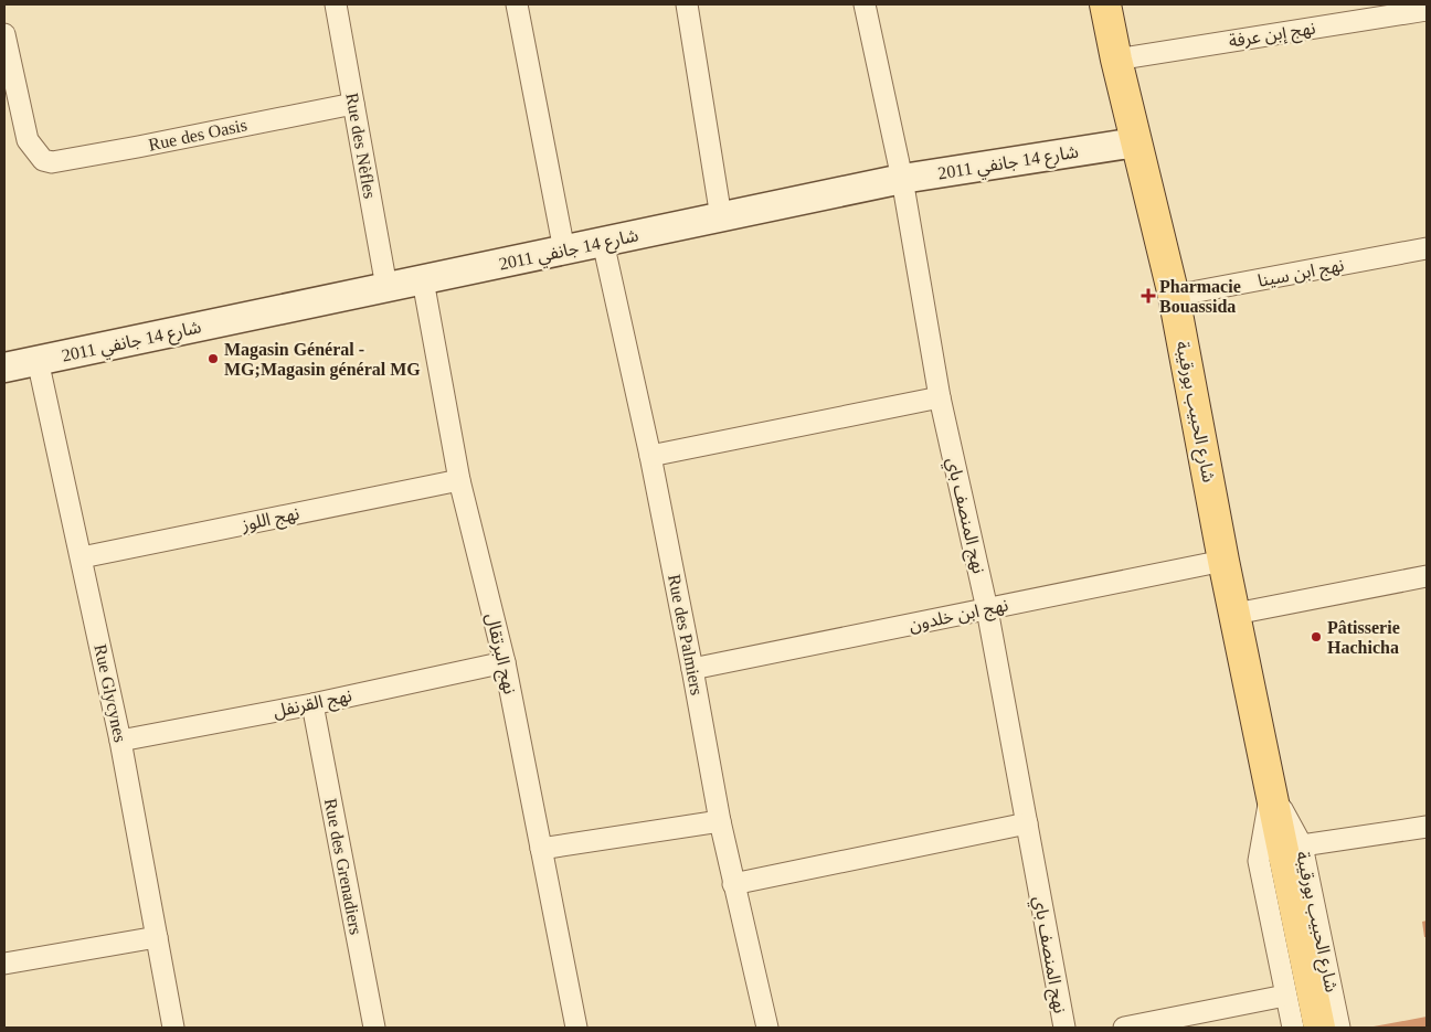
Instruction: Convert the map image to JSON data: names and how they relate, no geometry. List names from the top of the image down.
{
  "streets": {
    "main road": ["شارع الحبيب بورقيبة"],
    "street": [
      "نهج إبن عرفة",
      "Rue des Oasis",
      "Rue des Nèfles",
      "شارع 14 جانفي 2011",
      "نهج ابن سينا",
      "نهج المنصف باي",
      "نهج اللوز",
      "نهج ابن خلدون",
      "Rue des Palmiers",
      "نهج البرتقال",
      "Rue Glycynes",
      "نهج القرنفل",
      "Rue des Grenadiers"
    ]
  },
  "crossings": [
    ["نهج إبن عرفة", "شارع الحبيب بورقيبة"],
    ["Rue des Oasis", "Rue des Nèfles"],
    ["Rue des Nèfles", "شارع 14 جانفي 2011"],
    ["شارع 14 جانفي 2011", "شارع الحبيب بورقيبة"],
    ["شارع 14 جانفي 2011", "نهج المنصف باي"],
    ["شارع 14 جانفي 2011", "Rue des Palmiers"],
    ["شارع 14 جانفي 2011", "نهج البرتقال"],
    ["شارع 14 جانفي 2011", "Rue Glycynes"],
    ["نهج ابن سينا", "شارع الحبيب بورقيبة"],
    ["شارع الحبيب بورقيبة", "نهج ابن خلدون"],
    ["نهج المنصف باي", "نهج ابن خلدون"],
    ["نهج اللوز", "نهج البرتقال"],
    ["نهج اللوز", "Rue Glycynes"],
    ["نهج ابن خلدون", "Rue des Palmiers"],
    ["نهج البرتقال", "نهج القرنفل"],
    ["Rue Glycynes", "نهج القرنفل"],
    ["نهج القرنفل", "Rue des Grenadiers"]
  ],
  "places": {
    "health": ["Pharmacie Bouassida"],
    "other": ["Magasin Général - MG;Magasin général MG", "Pâtisserie Hachicha"]
  }
}
